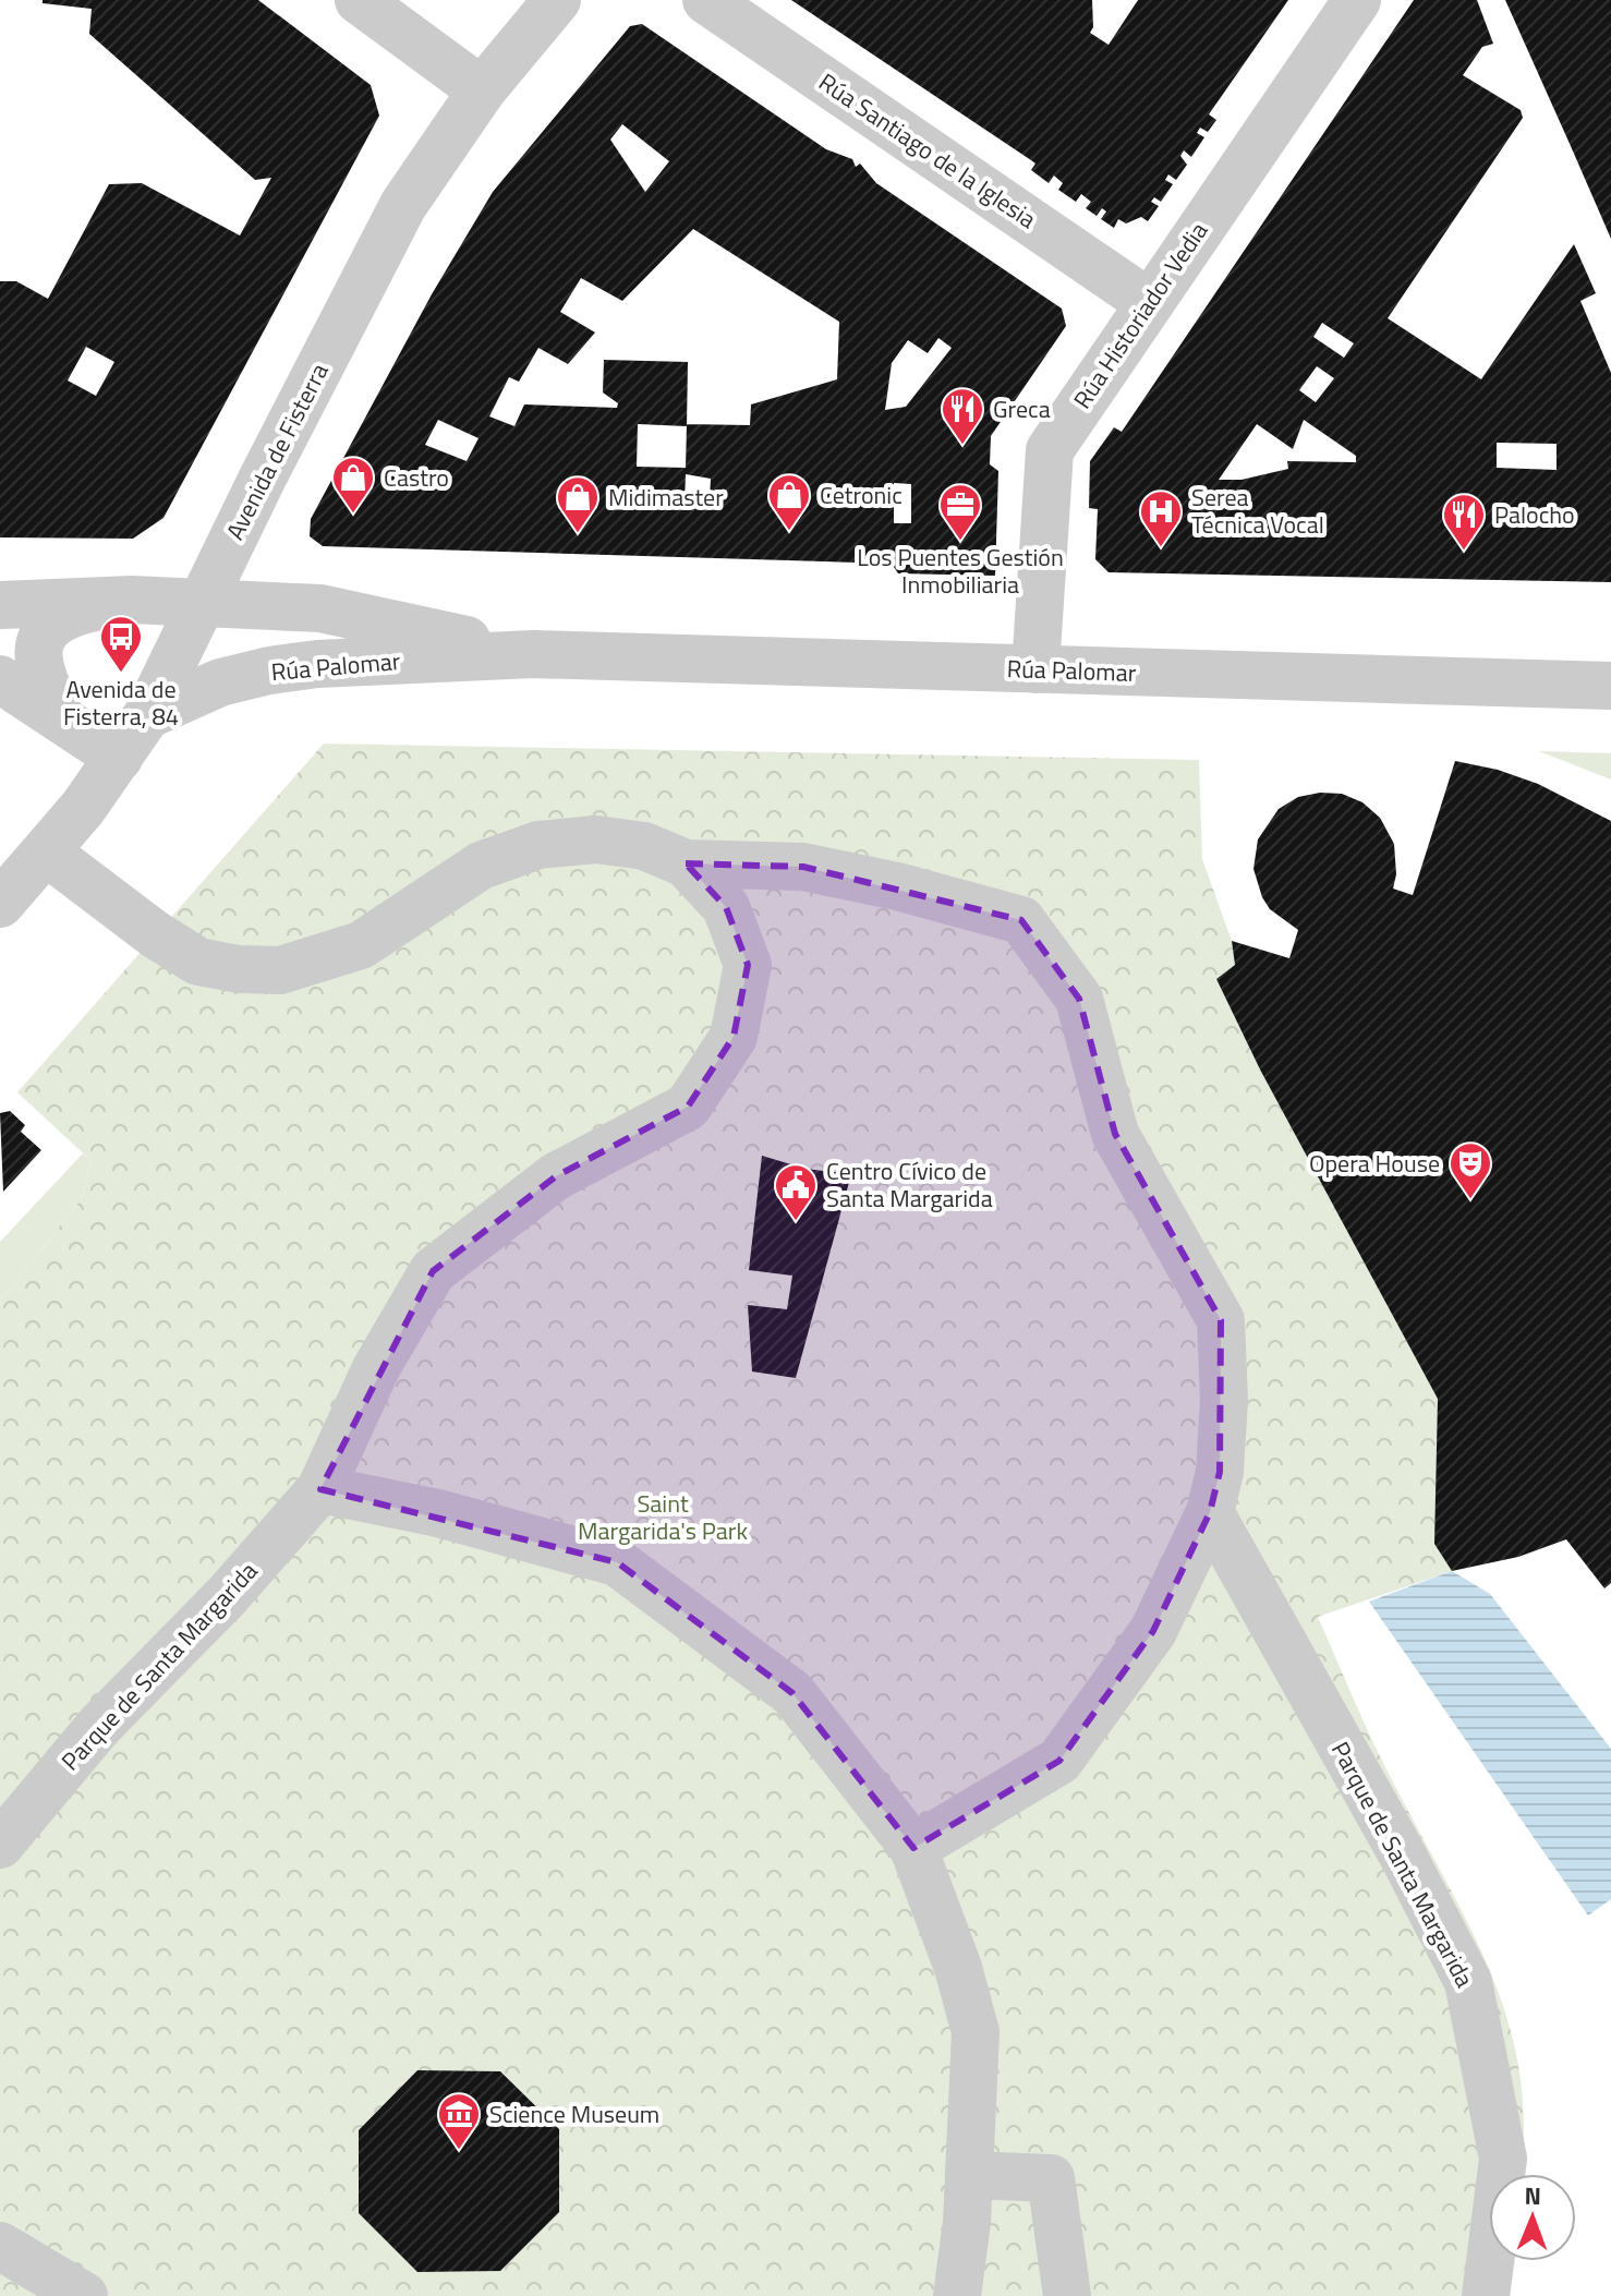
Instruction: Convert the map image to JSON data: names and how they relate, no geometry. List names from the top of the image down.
{
  "streets": {
    "street": [
      "Rúa Santiago de la Iglesia",
      "Rúa Historiador Vedia",
      "Avenida de Fisterra",
      "Rúa Palomar",
      "Parque de Santa Margarida"
    ]
  },
  "crossings": [
    ["Rúa Santiago de la Iglesia", "Rúa Historiador Vedia"],
    ["Rúa Historiador Vedia", "Rúa Palomar"],
    ["Avenida de Fisterra", "Rúa Palomar"],
    ["Avenida de Fisterra", "Parque de Santa Margarida"]
  ],
  "parks": ["Saint Margarida's Park"],
  "places": {
    "restaurant": ["Greca", "Palocho"],
    "shop": ["Castro", "Cetronic", "Midimaster"],
    "office": ["Los Puentes Gestión Inmobiliaria"],
    "hospital": ["Serea Técnica Vocal"],
    "bus stop": ["Avenida de Fisterra, 84"],
    "theatre": ["Opera House"],
    "public building": ["Centro Cívico de Santa Margarida"],
    "museum": ["Science Museum"]
  },
  "north": "top"
}
